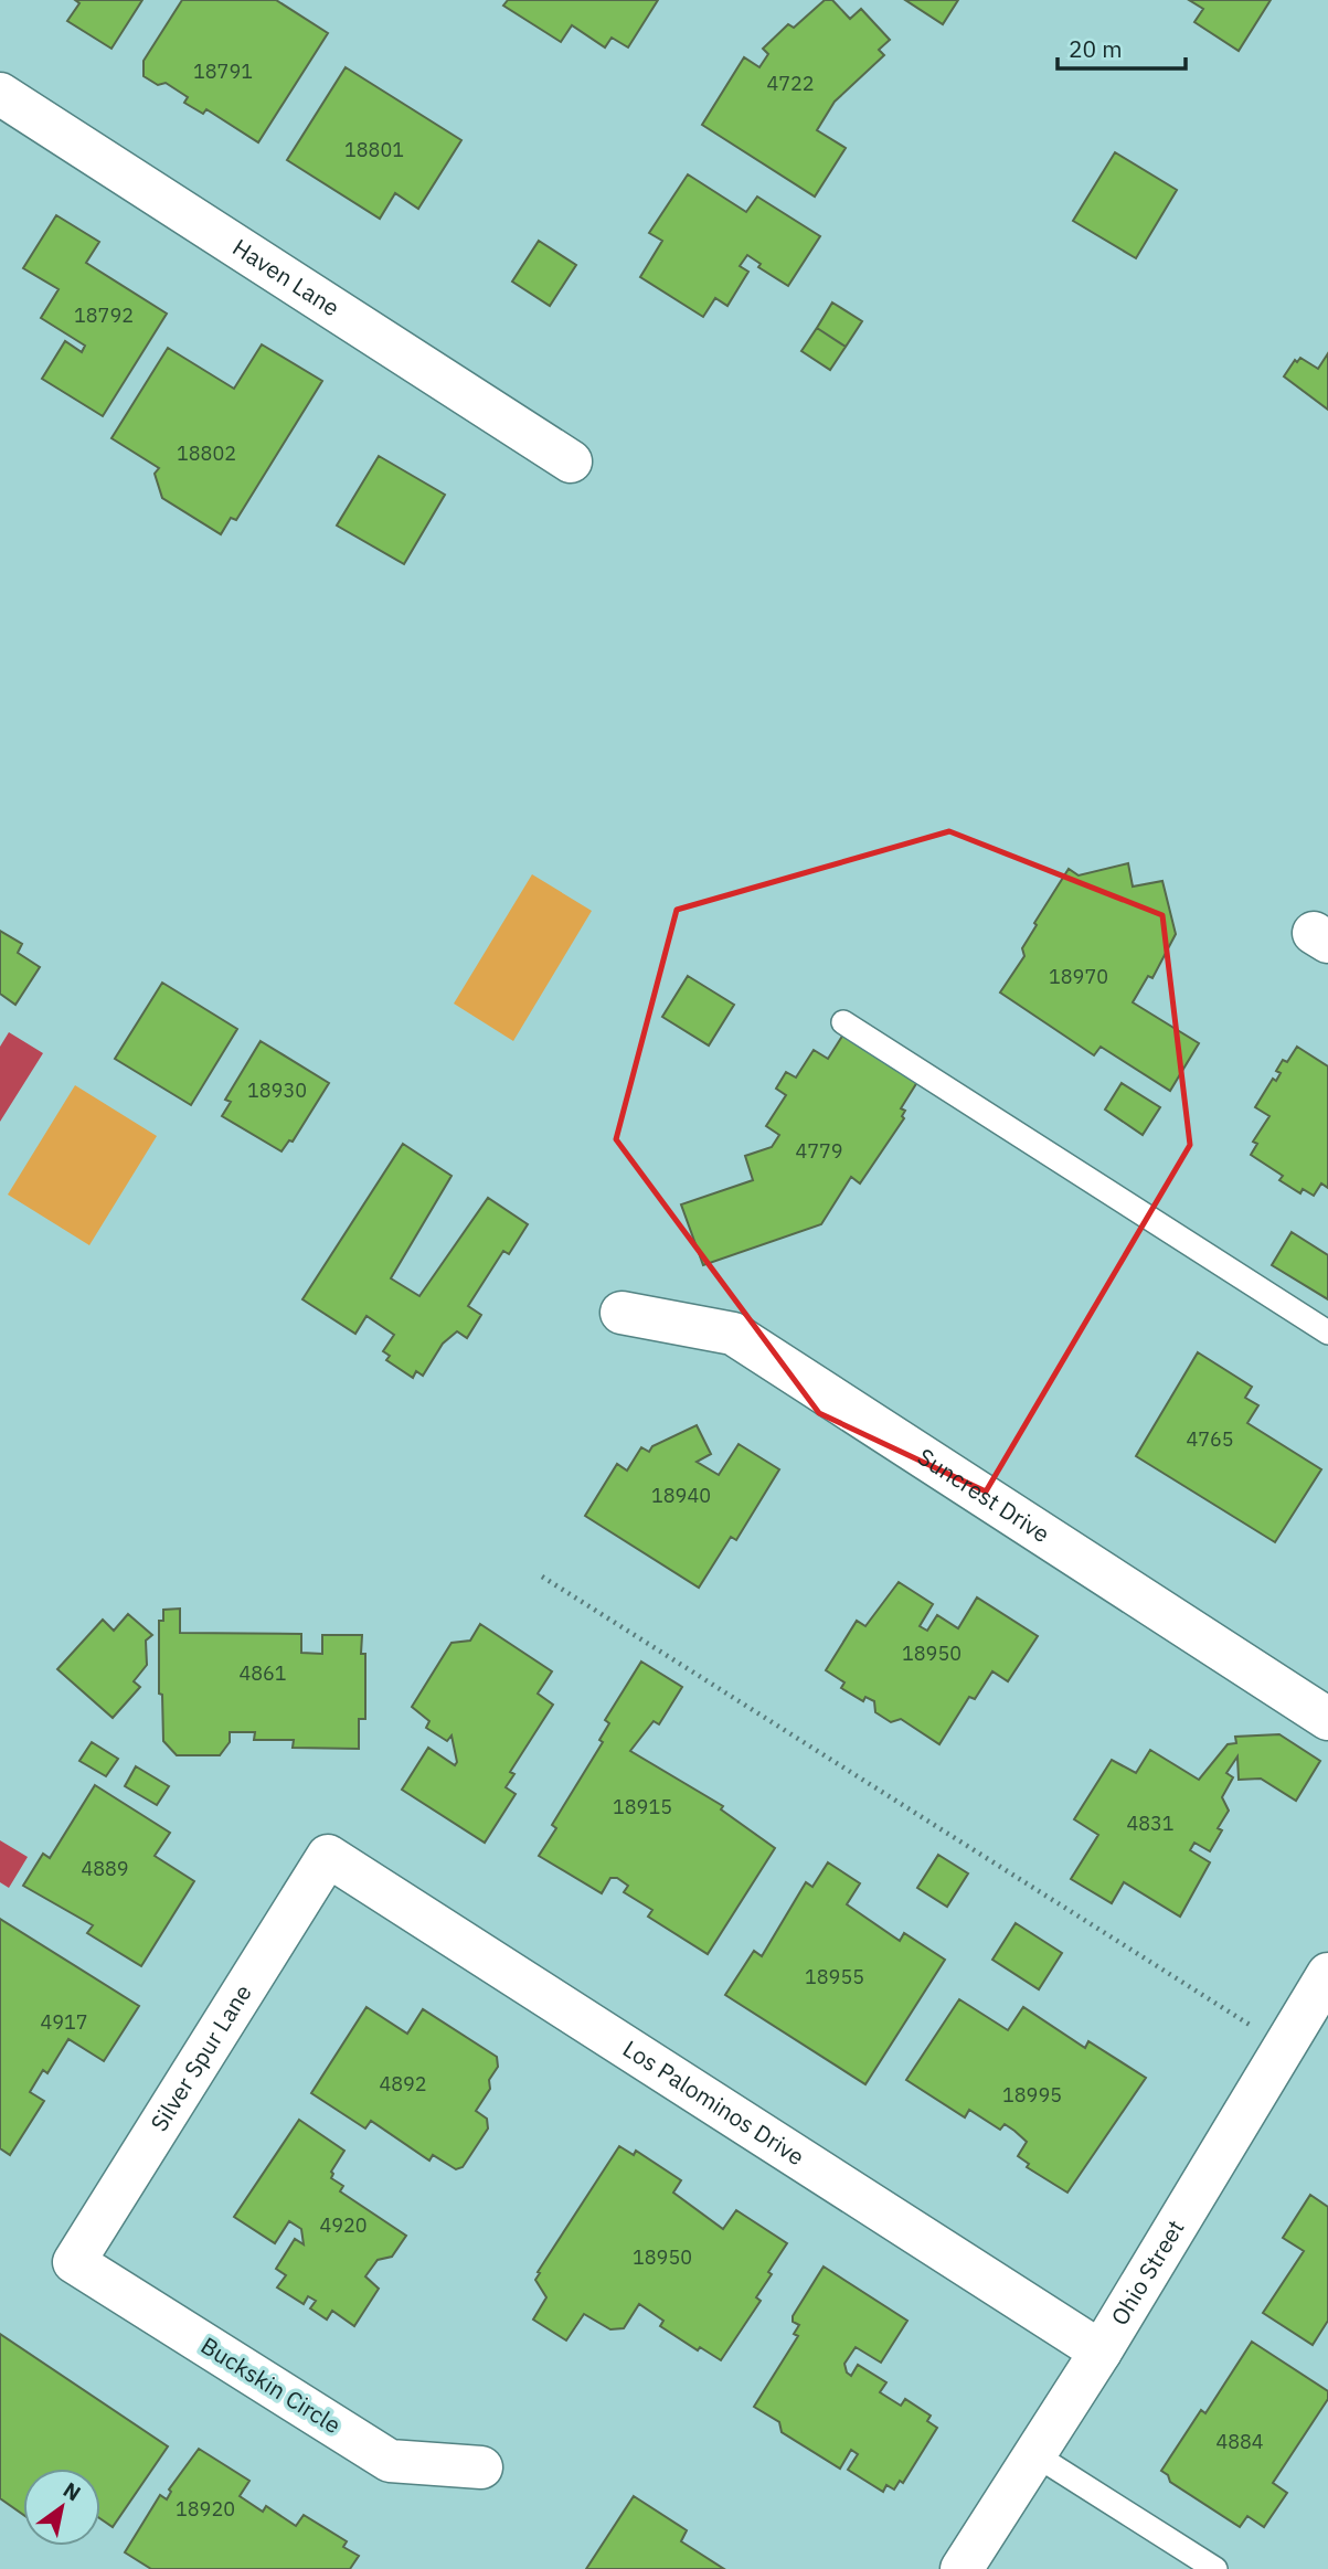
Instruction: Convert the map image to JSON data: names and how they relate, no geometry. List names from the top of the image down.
{
  "streets": {
    "street": [
      "Haven Lane",
      "Suncrest Drive",
      "Silver Spur Lane",
      "Los Palominos Drive",
      "Ohio Street",
      "Buckskin Circle"
    ]
  },
  "crossings": [
    ["Silver Spur Lane", "Los Palominos Drive"],
    ["Silver Spur Lane", "Buckskin Circle"],
    ["Los Palominos Drive", "Ohio Street"]
  ],
  "house_numbers": [
    "18791",
    "4722",
    "18801",
    "18792",
    "18802",
    "18970",
    "18930",
    "4779",
    "4765",
    "18940",
    "18950",
    "4861",
    "18915",
    "4831",
    "4889",
    "18955",
    "4917",
    "4892",
    "18995",
    "4920",
    "18950",
    "4884",
    "18920"
  ],
  "scale_bar": "20 m",
  "north": "top right"
}
